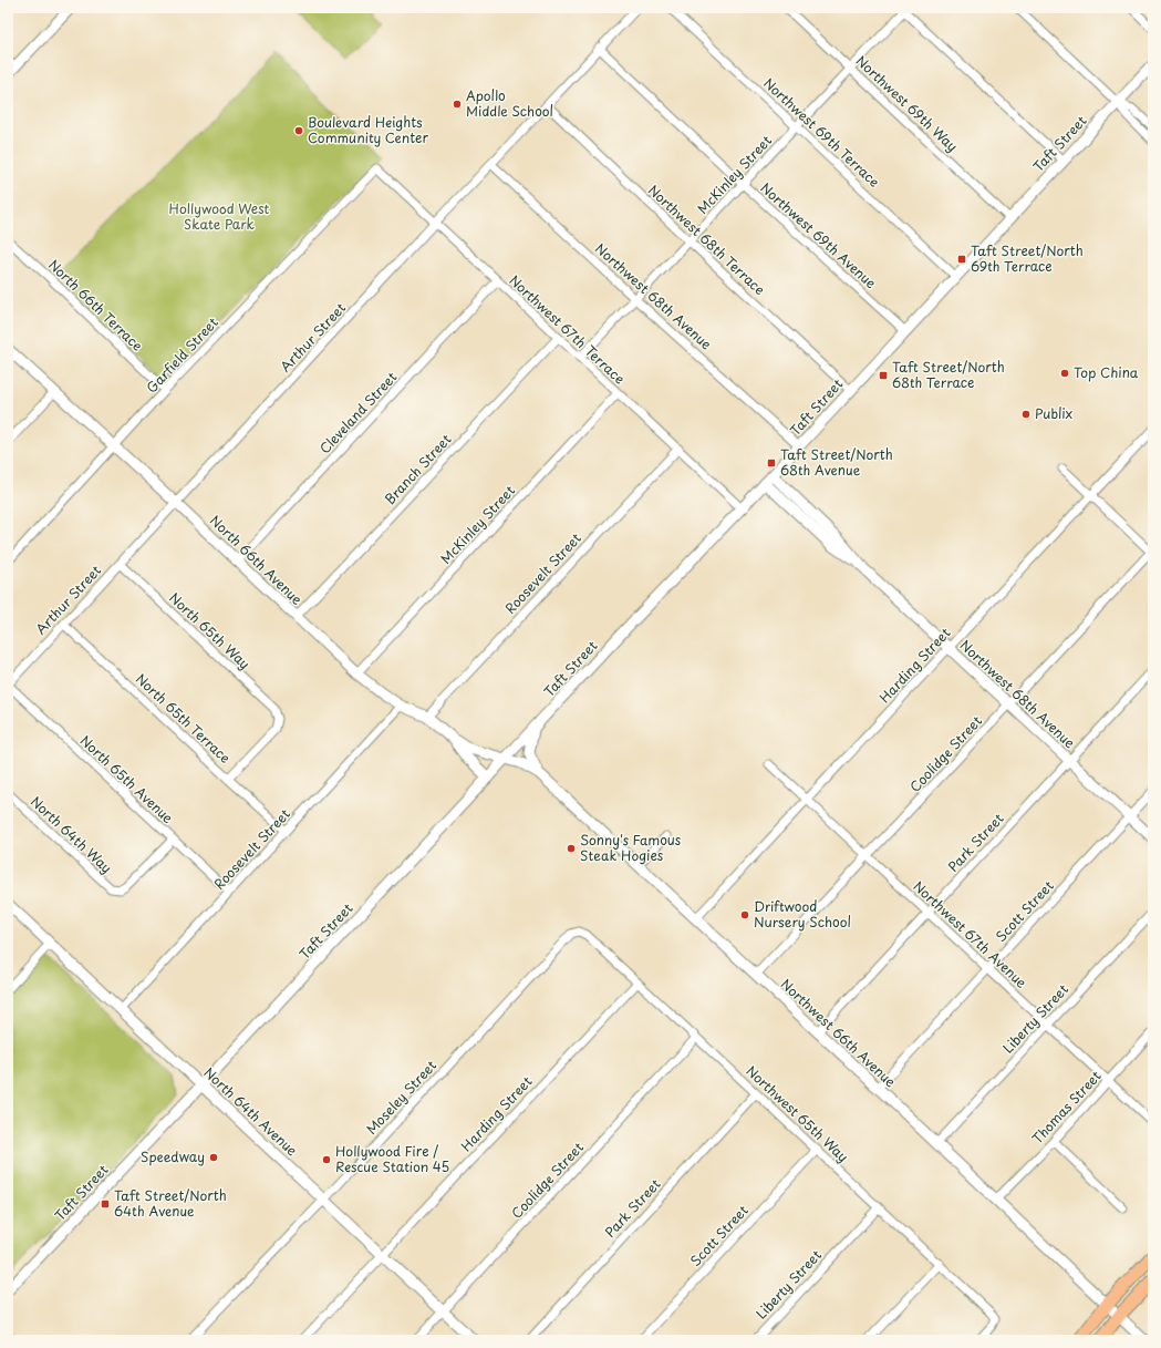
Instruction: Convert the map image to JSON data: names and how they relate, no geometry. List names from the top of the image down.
{
  "streets": {
    "street": [
      "Northwest 69th Way",
      "Northwest 69th Terrace",
      "Taft Street",
      "McKinley Street",
      "Northwest 69th Avenue",
      "Northwest 68th Terrace",
      "Northwest 68th Avenue",
      "North 66th Terrace",
      "Northwest 67th Terrace",
      "Arthur Street",
      "Garfield Street",
      "Cleveland Street",
      "Branch Street",
      "North 66th Avenue",
      "Roosevelt Street",
      "North 65th Way",
      "Harding Street",
      "North 65th Terrace",
      "Coolidge Street",
      "North 65th Avenue",
      "North 64th Way",
      "Park Street",
      "Scott Street",
      "Northwest 67th Avenue",
      "Liberty Street",
      "Northwest 66th Avenue",
      "Moseley Street",
      "Thomas Street",
      "North 64th Avenue",
      "Northwest 65th Way"
    ]
  },
  "crossings": [
    ["Northwest 69th Way", "Taft Street"],
    ["Northwest 69th Way", "McKinley Street"],
    ["Northwest 69th Terrace", "Taft Street"],
    ["Northwest 69th Terrace", "McKinley Street"],
    ["Taft Street", "Northwest 69th Avenue"],
    ["Taft Street", "Northwest 68th Terrace"],
    ["Taft Street", "Northwest 68th Avenue"],
    ["Taft Street", "Northwest 67th Terrace"],
    ["Taft Street", "North 66th Avenue"],
    ["Taft Street", "Northwest 66th Avenue"],
    ["Taft Street", "North 64th Avenue"],
    ["McKinley Street", "Northwest 69th Avenue"],
    ["McKinley Street", "Northwest 68th Terrace"],
    ["McKinley Street", "Northwest 68th Avenue"],
    ["McKinley Street", "Northwest 67th Terrace"],
    ["McKinley Street", "North 66th Avenue"],
    ["Northwest 69th Avenue", "Arthur Street"],
    ["Northwest 68th Terrace", "Arthur Street"],
    ["Northwest 68th Avenue", "Arthur Street"],
    ["Northwest 68th Avenue", "Harding Street"],
    ["Northwest 68th Avenue", "Coolidge Street"],
    ["Northwest 68th Avenue", "Park Street"],
    ["Northwest 68th Avenue", "Scott Street"],
    ["North 66th Terrace", "Garfield Street"],
    ["Northwest 67th Terrace", "Arthur Street"],
    ["Northwest 67th Terrace", "Garfield Street"],
    ["Northwest 67th Terrace", "Cleveland Street"],
    ["Northwest 67th Terrace", "Branch Street"],
    ["Northwest 67th Terrace", "Roosevelt Street"],
    ["Arthur Street", "North 66th Avenue"],
    ["Arthur Street", "North 65th Way"],
    ["Arthur Street", "North 65th Terrace"],
    ["Arthur Street", "North 65th Avenue"],
    ["Garfield Street", "North 66th Avenue"],
    ["Cleveland Street", "North 66th Avenue"],
    ["Branch Street", "North 66th Avenue"],
    ["North 66th Avenue", "Roosevelt Street"],
    ["North 66th Avenue", "Northwest 66th Avenue"],
    ["Roosevelt Street", "North 65th Terrace"],
    ["Roosevelt Street", "North 65th Avenue"],
    ["Roosevelt Street", "North 64th Avenue"],
    ["North 65th Way", "North 65th Terrace"],
    ["Harding Street", "Northwest 67th Avenue"],
    ["Harding Street", "Northwest 66th Avenue"],
    ["Harding Street", "North 64th Avenue"],
    ["Harding Street", "Northwest 65th Way"],
    ["Coolidge Street", "Northwest 67th Avenue"],
    ["Coolidge Street", "Northwest 66th Avenue"],
    ["Coolidge Street", "North 64th Avenue"],
    ["Coolidge Street", "Northwest 65th Way"],
    ["North 65th Avenue", "North 64th Way"],
    ["Park Street", "Northwest 67th Avenue"],
    ["Park Street", "Northwest 66th Avenue"],
    ["Park Street", "Northwest 65th Way"],
    ["Scott Street", "Northwest 67th Avenue"],
    ["Scott Street", "Northwest 66th Avenue"],
    ["Scott Street", "Northwest 65th Way"],
    ["Northwest 67th Avenue", "Liberty Street"],
    ["Northwest 67th Avenue", "Thomas Street"],
    ["Liberty Street", "Northwest 66th Avenue"],
    ["Liberty Street", "Northwest 65th Way"],
    ["Northwest 66th Avenue", "Thomas Street"],
    ["Moseley Street", "North 64th Avenue"],
    ["Moseley Street", "Northwest 65th Way"]
  ],
  "parks": ["Hollywood West Skate Park"],
  "places": {
    "other": [
      "Apollo Middle School",
      "Boulevard Heights Community Center",
      "Top China",
      "Publix",
      "Sonny's Famous Steak Hogies",
      "Driftwood Nursery School",
      "Speedway",
      "Hollywood Fire / Rescue Station 45"
    ],
    "transit": [
      "Taft Street/North 69th Terrace",
      "Taft Street/North 68th Terrace",
      "Taft Street/North 68th Avenue",
      "Taft Street/North 64th Avenue"
    ]
  }
}
